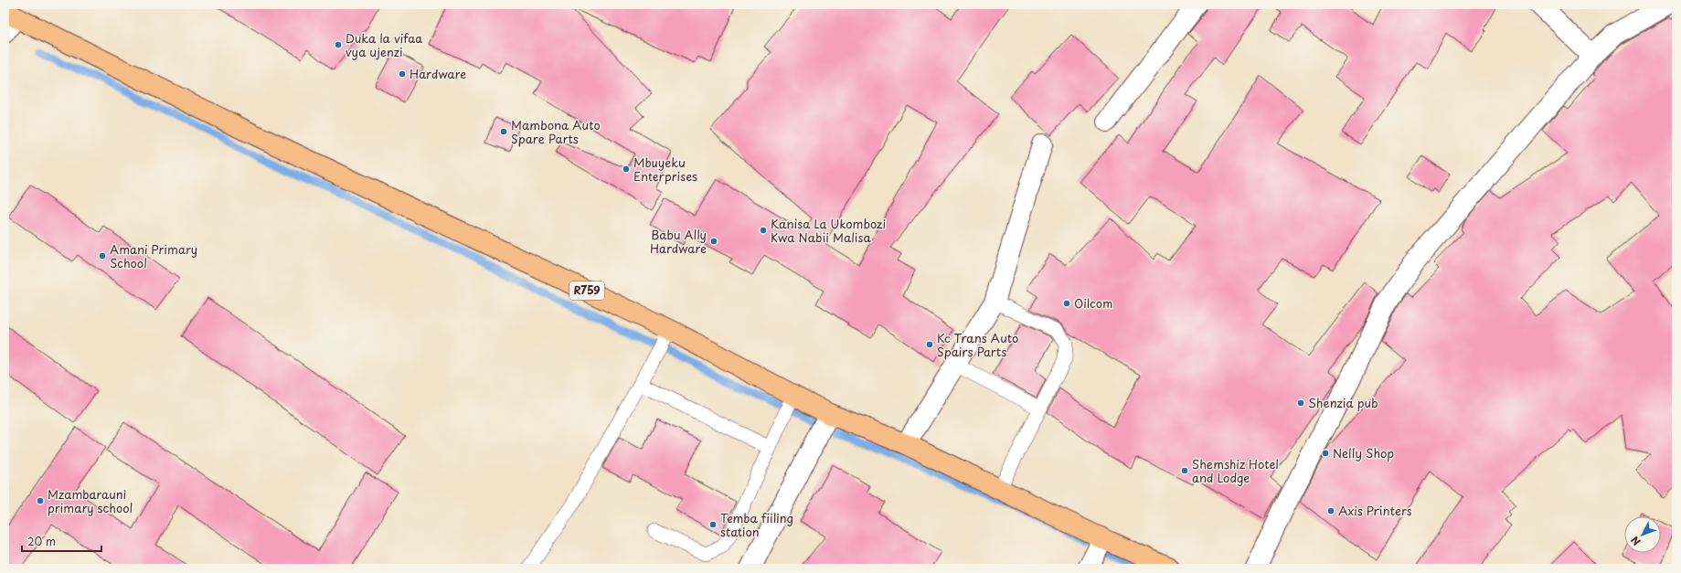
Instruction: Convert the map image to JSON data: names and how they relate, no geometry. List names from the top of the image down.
{
  "streets": {
    "main road": ["R759"]
  },
  "places": [
    "Duka la vifaa vya ujenzi",
    "Hardware",
    "Mambona Auto Spare Parts",
    "Mbuyeku Enterprises",
    "Kanisa La Ukombozi Kwa Nabii Malisa",
    "Babu Ally Hardware",
    "Amani Primary School",
    "Oilcom",
    "Kc Trans Auto Spairs Parts",
    "Shenzia pub",
    "Nelly Shop",
    "Shemshiz Hotel and Lodge",
    "Mzambarauni primary school",
    "Axis Printers",
    "Temba fiiling station"
  ],
  "scale_bar": "20 m",
  "north": "bottom left"
}
